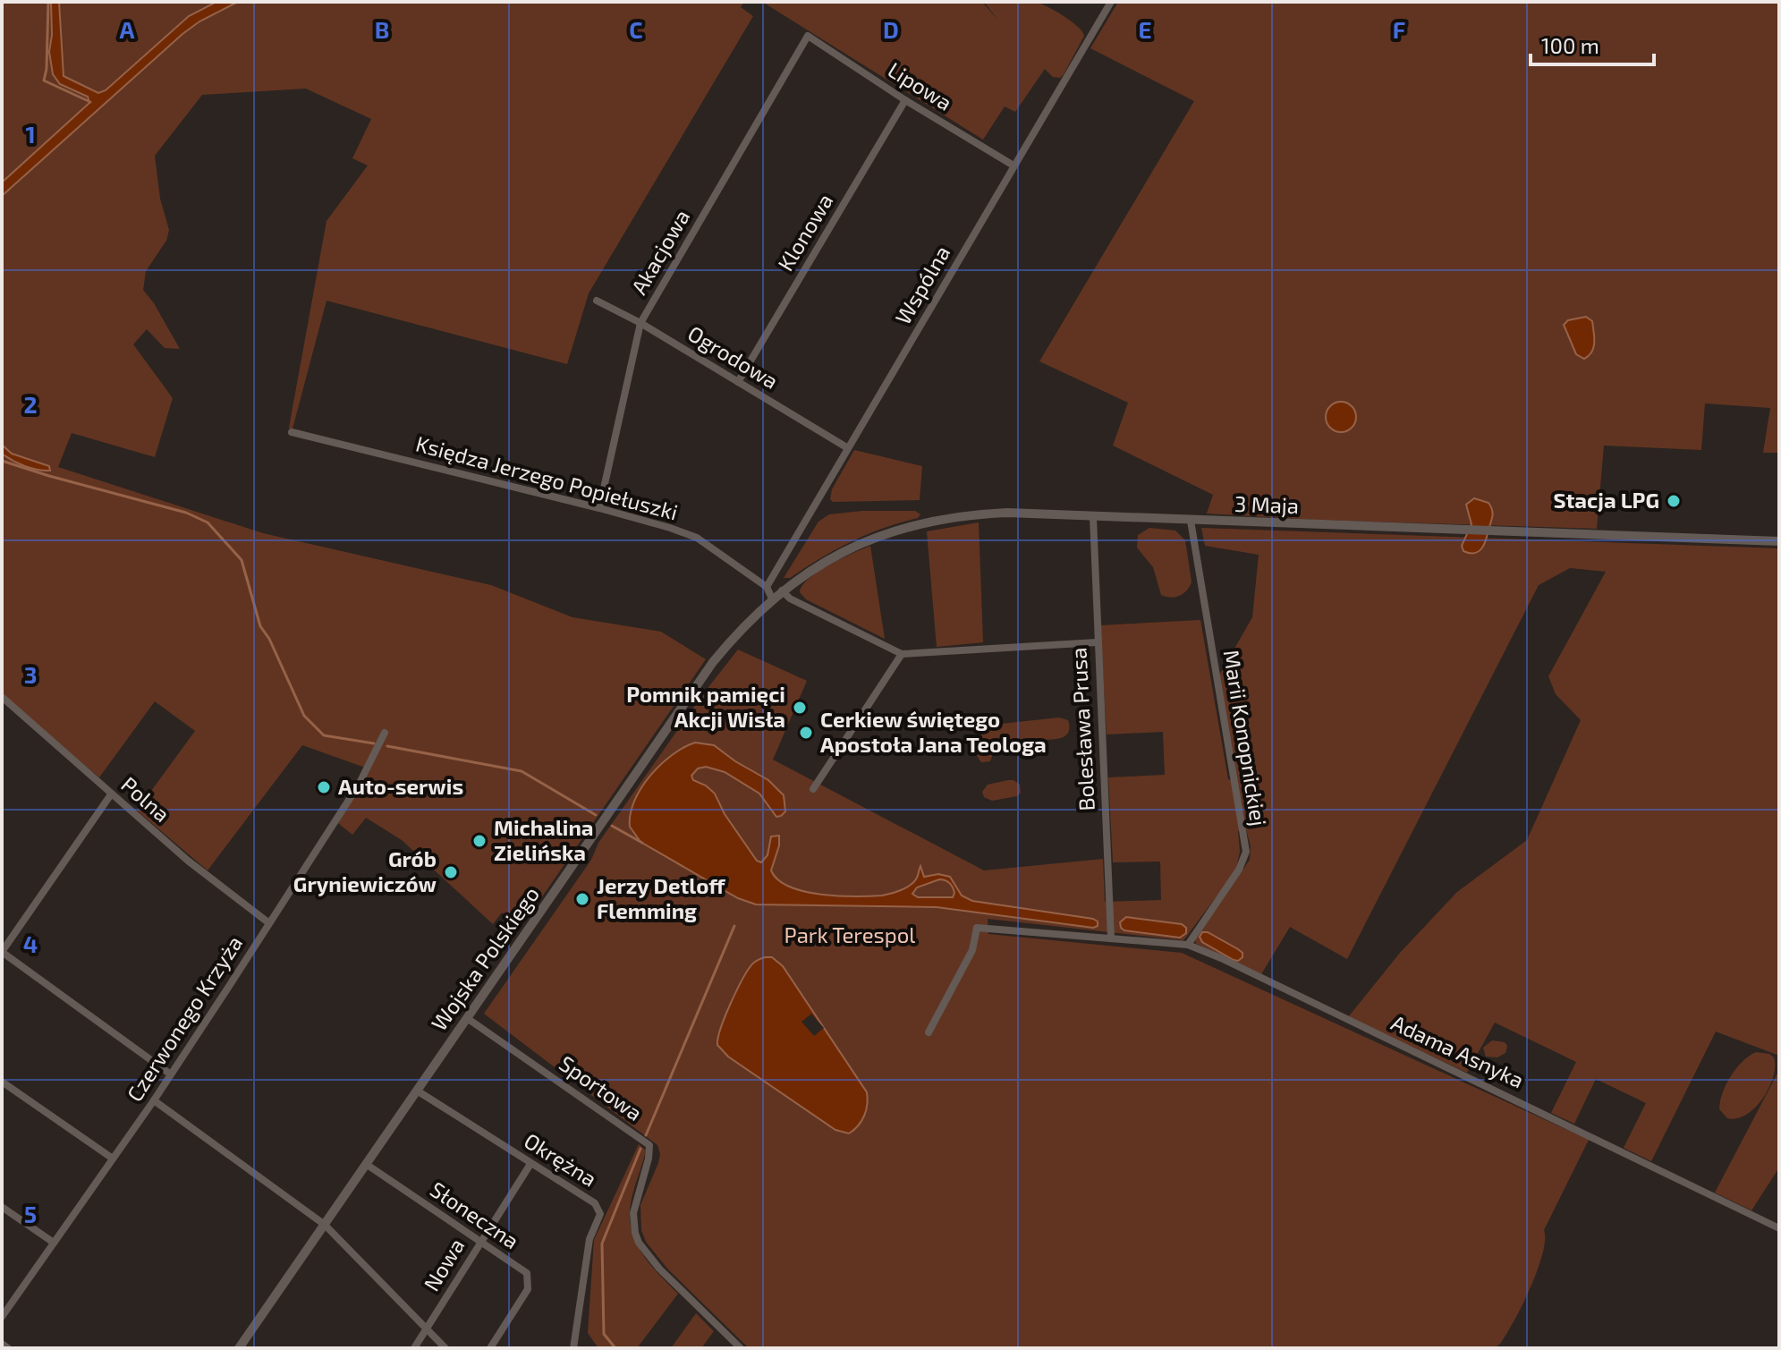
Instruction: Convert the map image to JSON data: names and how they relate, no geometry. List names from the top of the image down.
{
  "streets": {
    "street": [
      "Lipowa",
      "Klonowa",
      "Akacjowa",
      "Wspólna",
      "Ogrodowa",
      "Księdza Jerzego Popiełuszki",
      "3 Maja",
      "Bolesława Prusa",
      "Marii Konopnickiej",
      "Polna",
      "Wojska Polskiego",
      "Czerwonego Krzyża",
      "Adama Asnyka",
      "Sportowa",
      "Okrężna",
      "Słoneczna",
      "Nowa"
    ]
  },
  "crossings": [
    ["Lipowa", "Klonowa"],
    ["Lipowa", "Akacjowa"],
    ["Lipowa", "Wspólna"],
    ["Klonowa", "Ogrodowa"],
    ["Akacjowa", "Ogrodowa"],
    ["Akacjowa", "Księdza Jerzego Popiełuszki"],
    ["Wspólna", "Ogrodowa"],
    ["Wspólna", "Księdza Jerzego Popiełuszki"],
    ["3 Maja", "Bolesława Prusa"],
    ["3 Maja", "Marii Konopnickiej"],
    ["3 Maja", "Wojska Polskiego"],
    ["Bolesława Prusa", "Adama Asnyka"],
    ["Marii Konopnickiej", "Adama Asnyka"],
    ["Polna", "Czerwonego Krzyża"],
    ["Wojska Polskiego", "Sportowa"],
    ["Wojska Polskiego", "Okrężna"],
    ["Wojska Polskiego", "Słoneczna"],
    ["Okrężna", "Nowa"],
    ["Słoneczna", "Nowa"]
  ],
  "parks": ["Park Terespol"],
  "places": [
    "Stacja LPG",
    "Pomnik pamięci Akcji Wisła",
    "Cerkiew świętego Apostoła Jana Teologa",
    "Auto-serwis",
    "Michalina Zielińska",
    "Grób Gryniewiczów",
    "Jerzy Detloff Flemming"
  ],
  "scale_bar": "100 m",
  "grid": {
    "columns": [
      "A",
      "B",
      "C",
      "D",
      "E",
      "F"
    ],
    "rows": [
      "1",
      "2",
      "3",
      "4",
      "5"
    ]
  }
}
